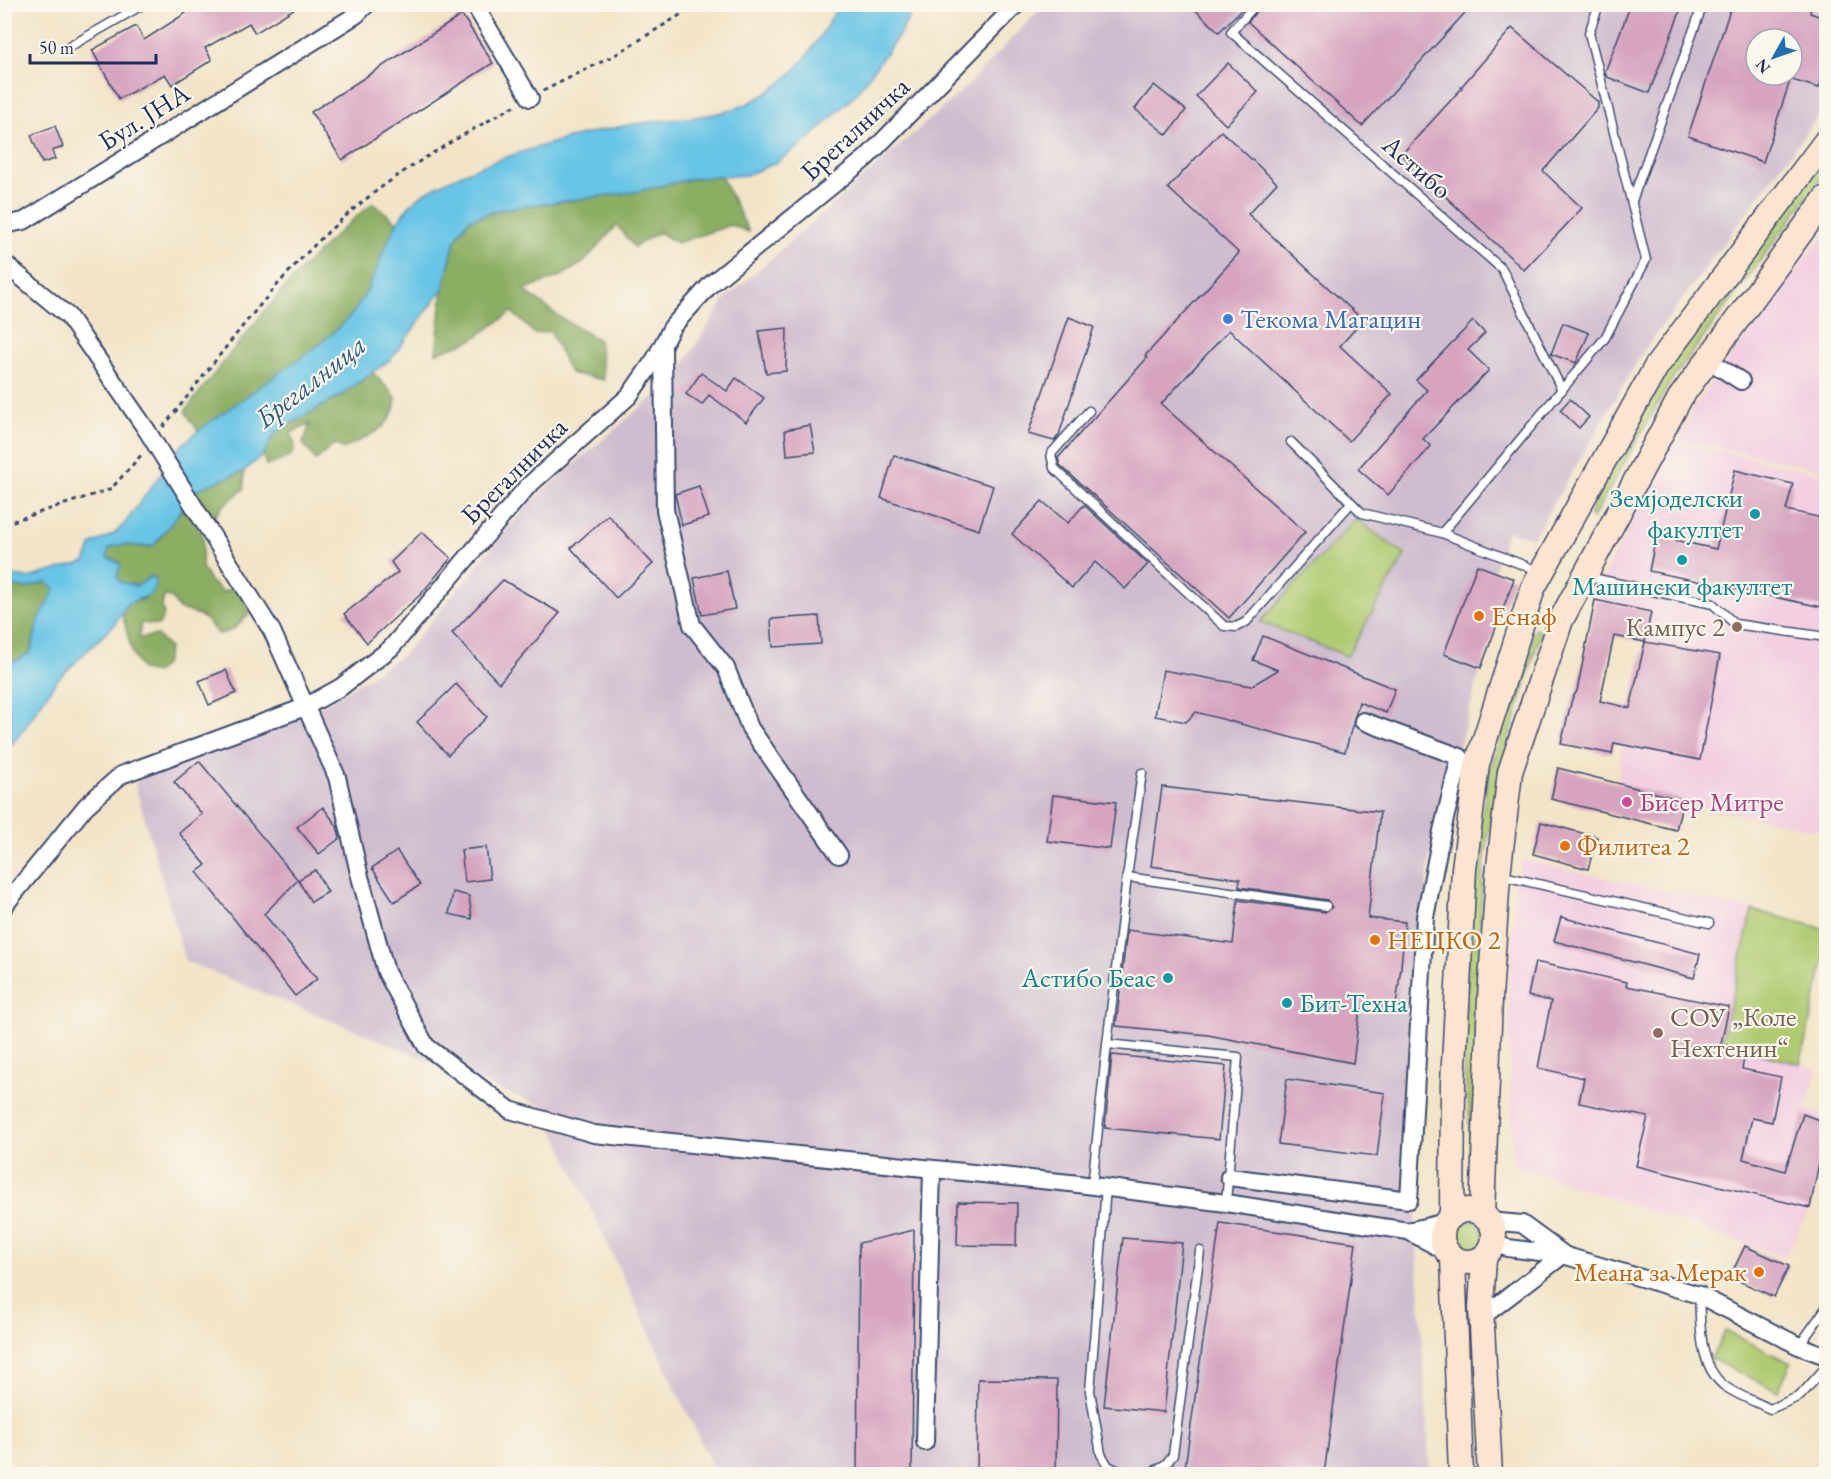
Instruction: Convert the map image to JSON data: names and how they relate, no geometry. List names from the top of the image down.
{
  "streets": {
    "street": ["Бул. ЈНА", "Брегалничка"],
    "lane": ["Астибо"]
  },
  "water": ["Брегалница"],
  "places": [
    "Текома Магацин",
    "Земјоделски факултет",
    "Машински факултет",
    "Еснаф",
    "Кампус 2",
    "Бисер Митре",
    "Филитеа 2",
    "НЕЦКО 2",
    "Астибо Беас",
    "Бит-Техна",
    "СОУ „Коле Нехтенин“",
    "Меана за Мерак"
  ],
  "scale_bar": "50 m",
  "north": "bottom left"
}
